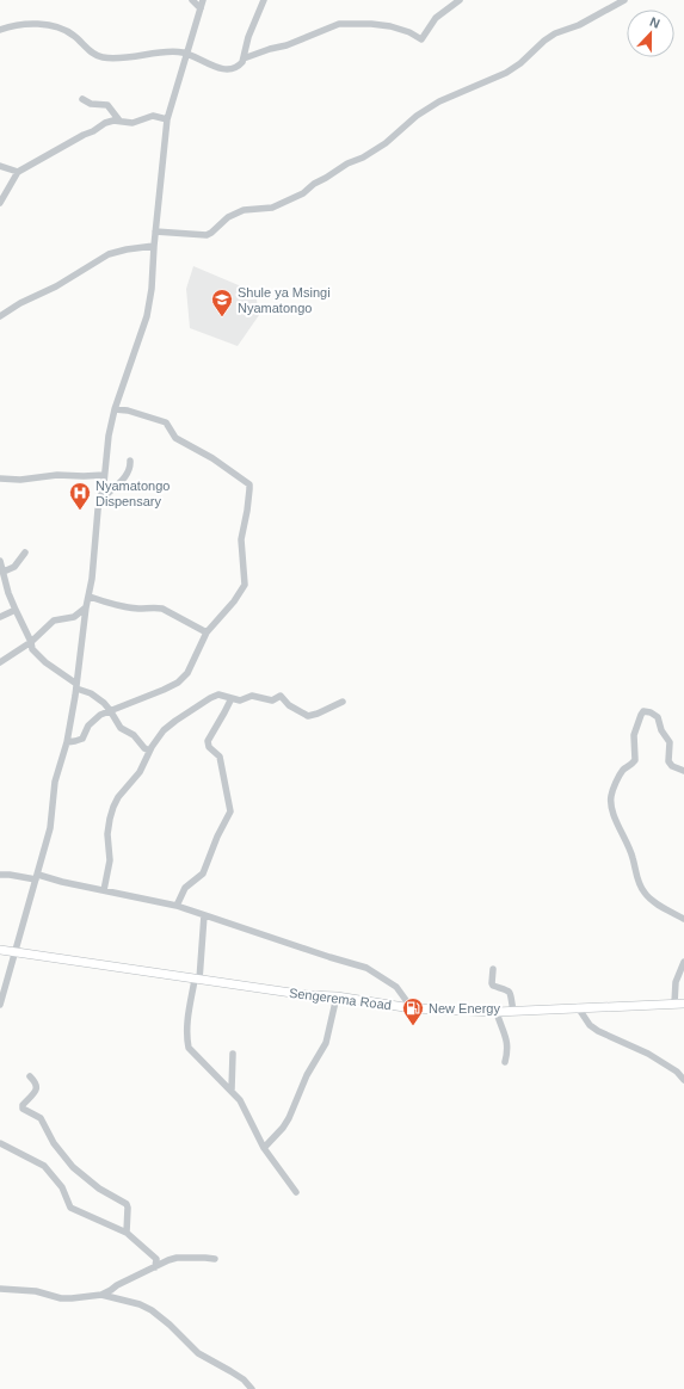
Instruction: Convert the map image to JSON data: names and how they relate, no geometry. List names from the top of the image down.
{
  "streets": {
    "main road": ["Sengerema Road"]
  },
  "places": {
    "school or university": ["Shule ya Msingi Nyamatongo"],
    "hospital": ["Nyamatongo Dispensary"],
    "fuel station": ["New Energy"]
  },
  "north": "top"
}
